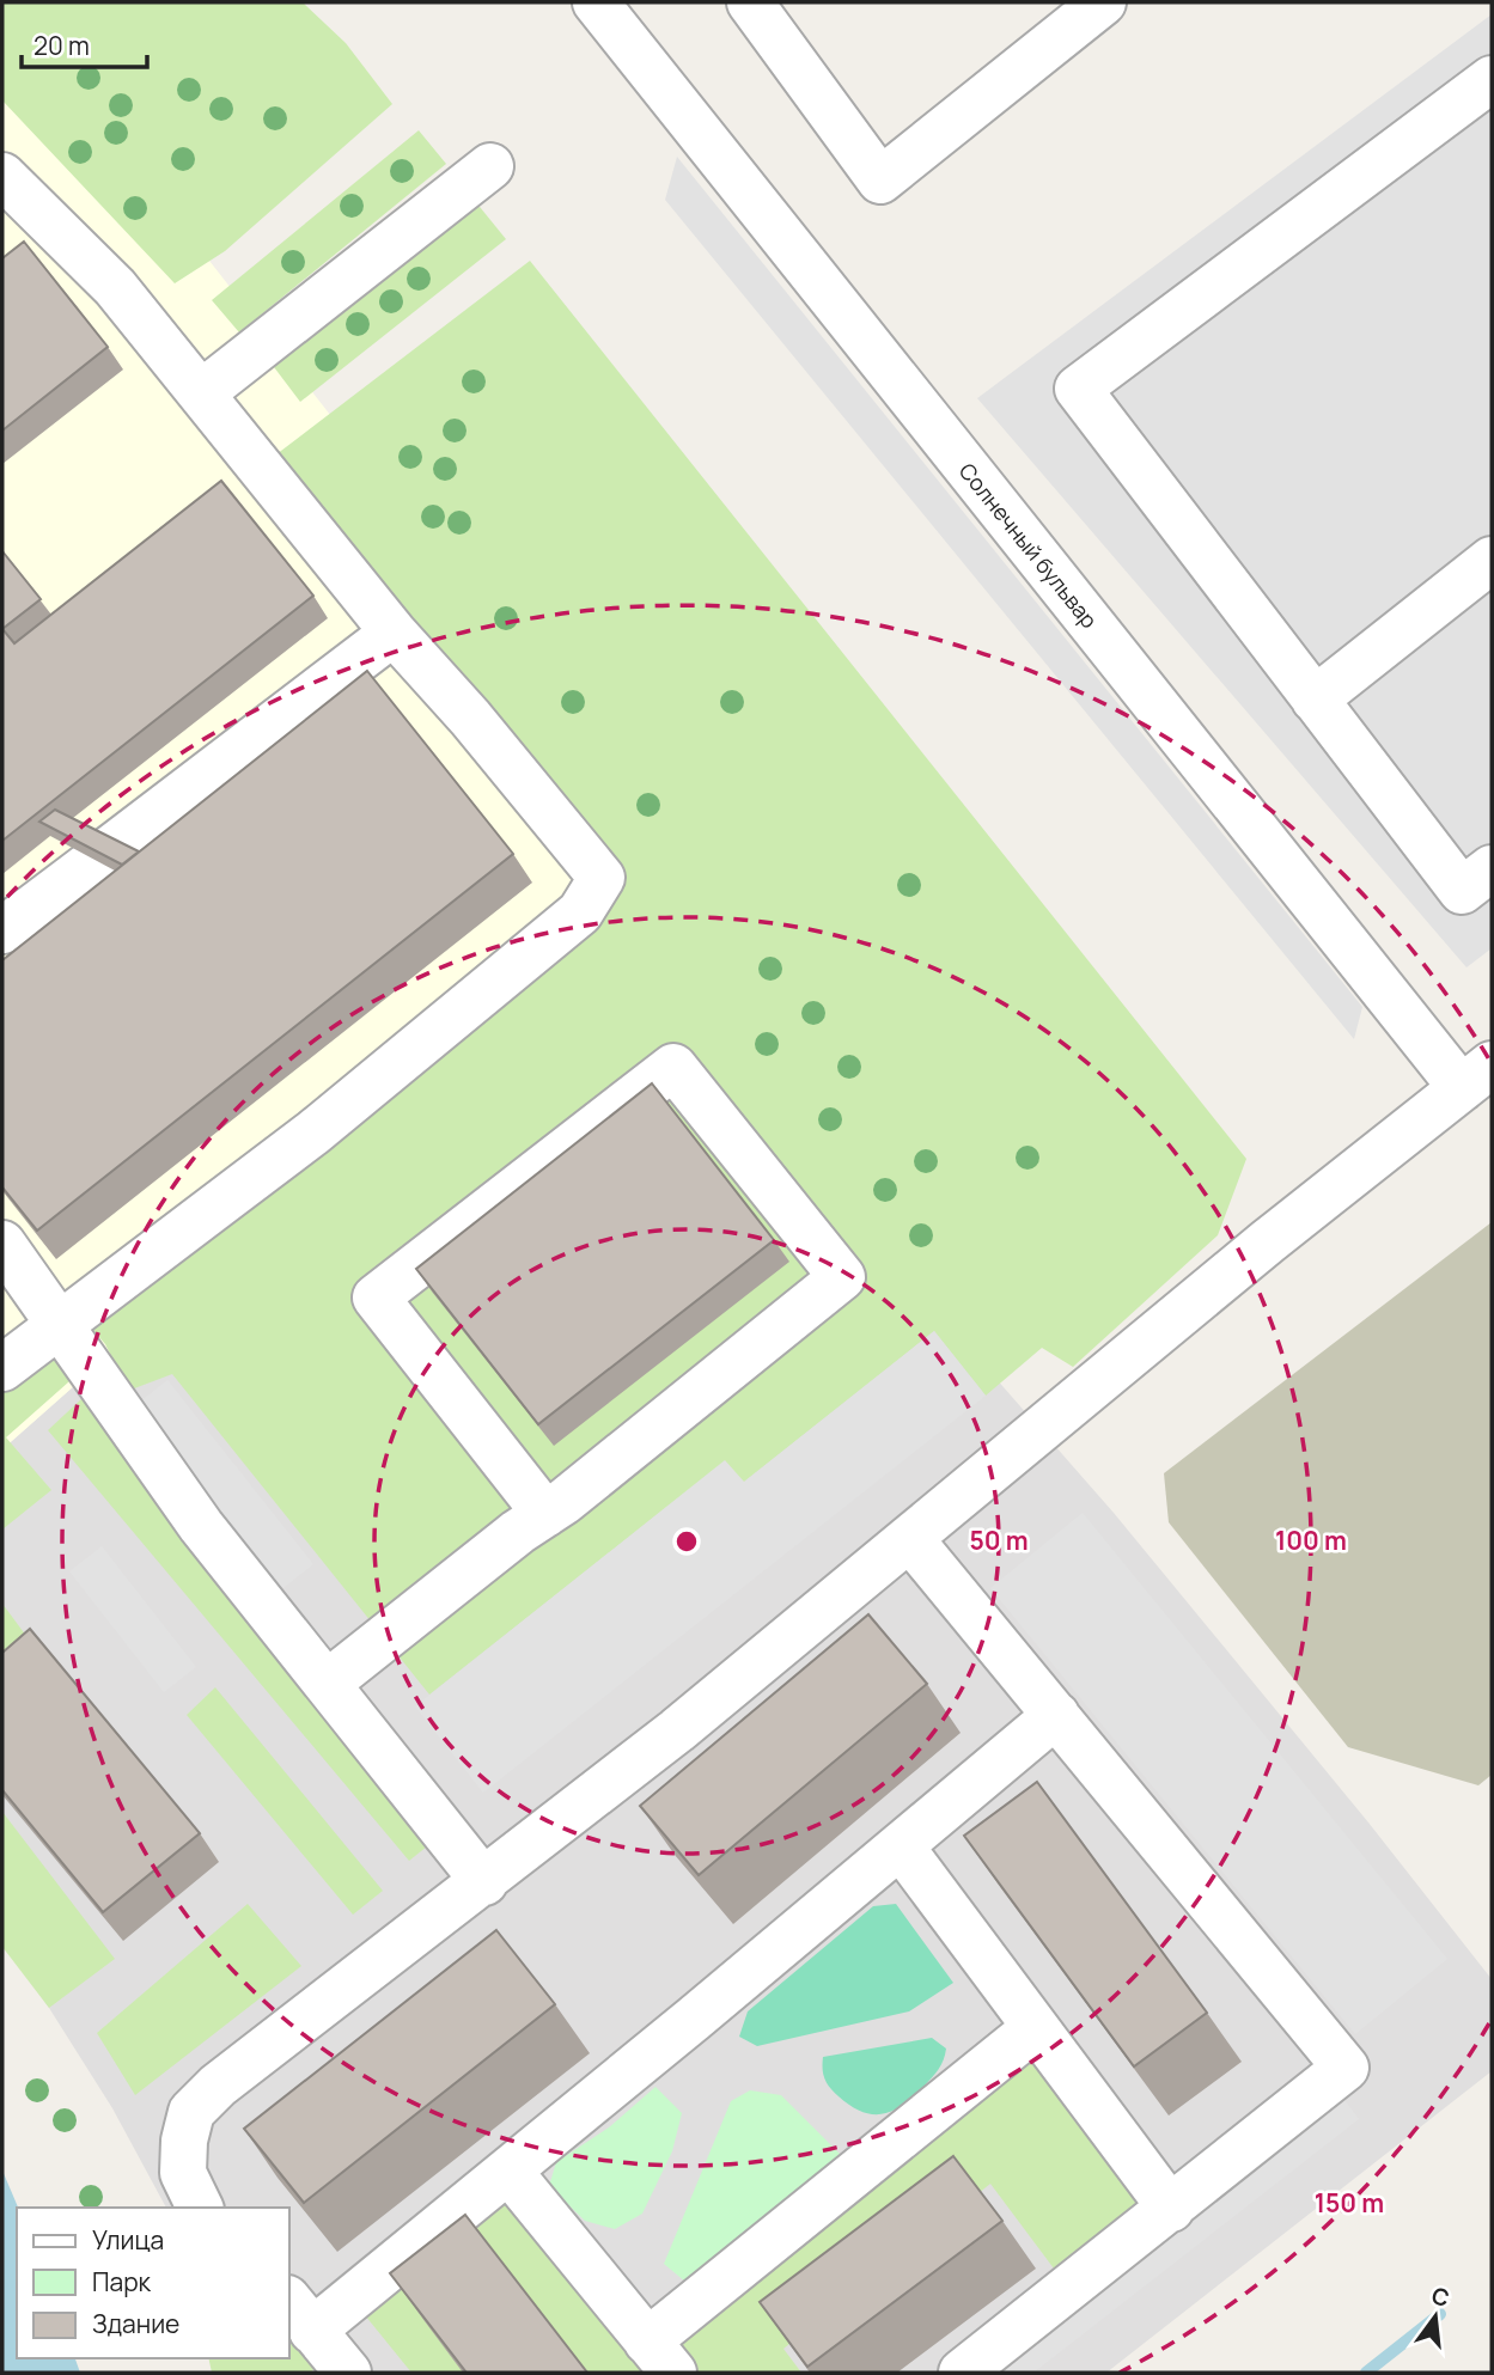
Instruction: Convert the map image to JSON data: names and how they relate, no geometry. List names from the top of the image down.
{
  "streets": {
    "street": ["Солнечный бульвар"]
  },
  "legend": ["Улица", "Парк", "Здание"],
  "scale_bar": "20 m",
  "north": "top",
  "rings": ["50 m", "100 m", "150 m"]
}
